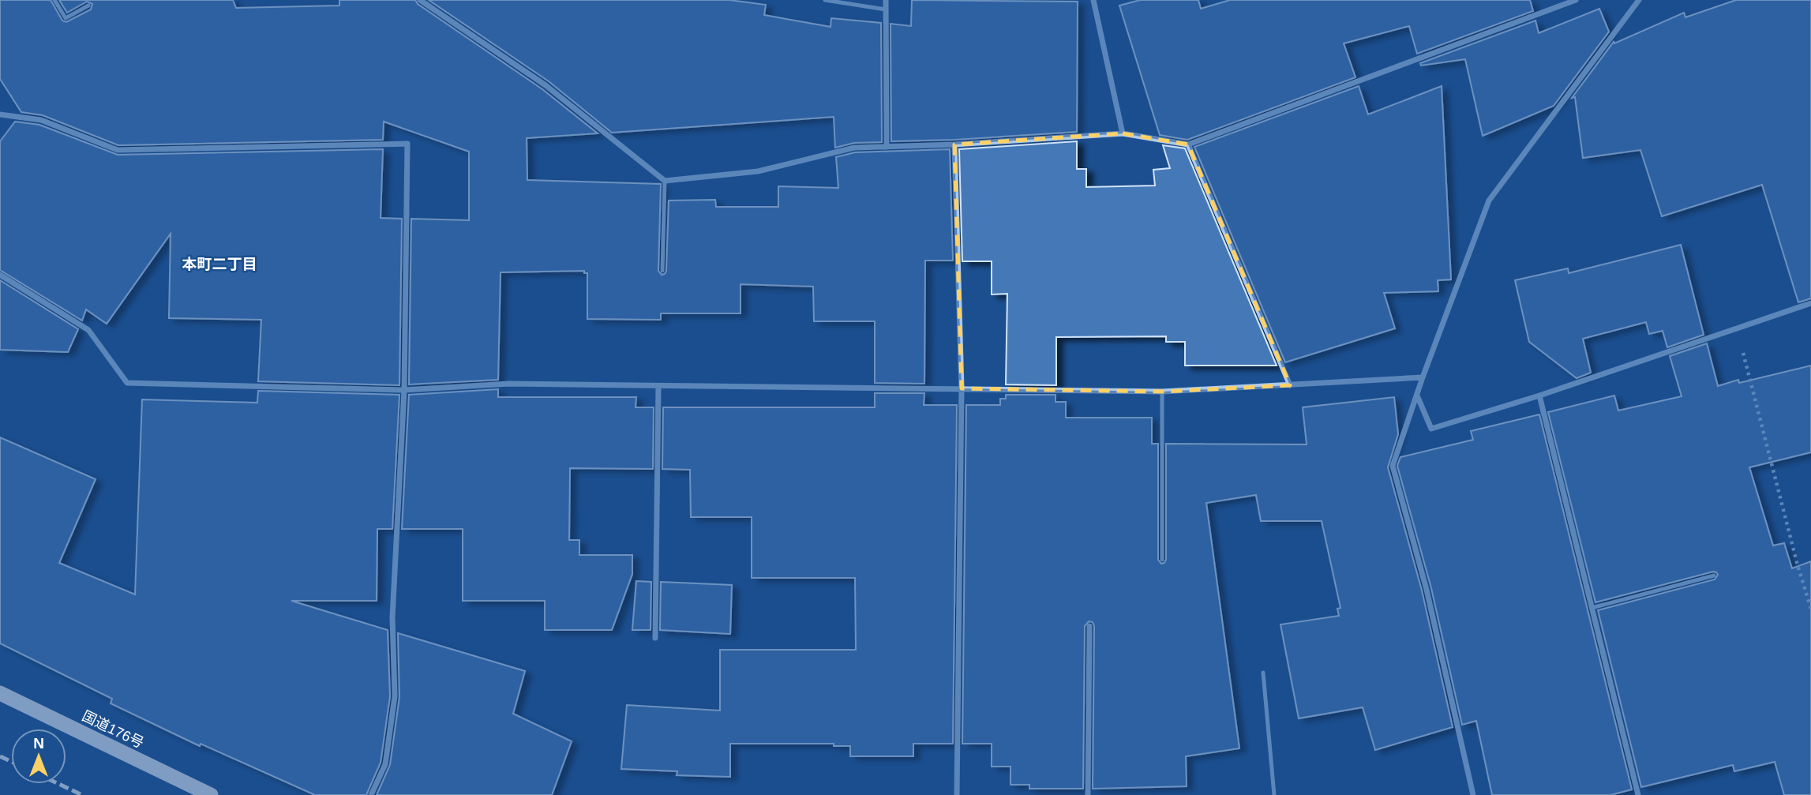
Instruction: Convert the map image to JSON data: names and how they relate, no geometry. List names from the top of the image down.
{
  "streets": {
    "highway": ["国道176号"]
  },
  "districts": ["本町二丁目"],
  "north": "top"
}
